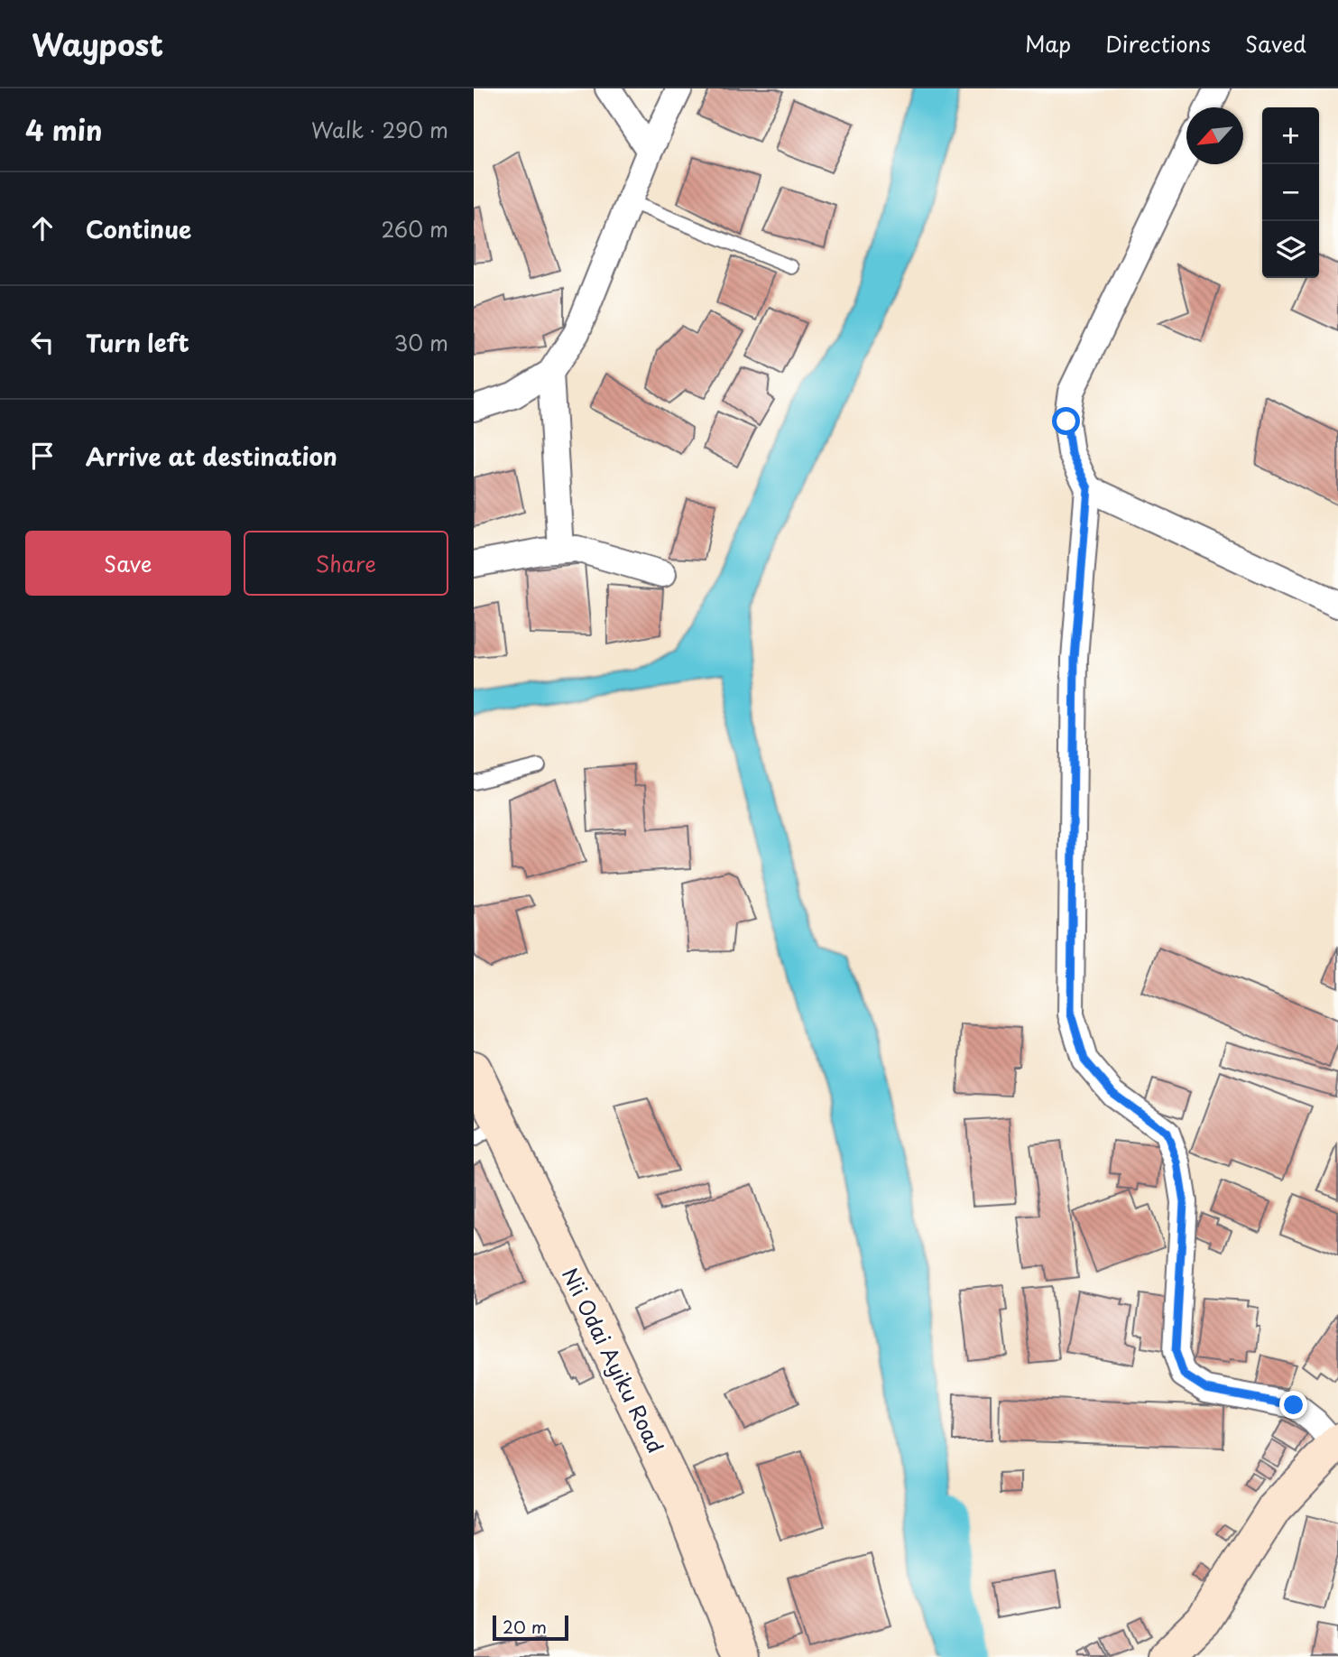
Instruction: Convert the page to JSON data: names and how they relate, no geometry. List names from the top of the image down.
{
  "streets": {
    "street": ["Nii Odai Ayiku Road"]
  },
  "scale_bar": "20 m",
  "north": "bottom left",
  "page": {
    "header": "Waypost",
    "nav": ["Map", "Directions", "Saved"],
    "heading": ["4 min", "Walk · 290 m"],
    "map_buttons": ["+", "−"],
    "list": [
      ["Continue", "260 m"],
      ["Turn left", "30 m"],
      "Arrive at destination"
    ],
    "buttons": ["Save", "Share"],
    "scale": "20 m"
  }
}
